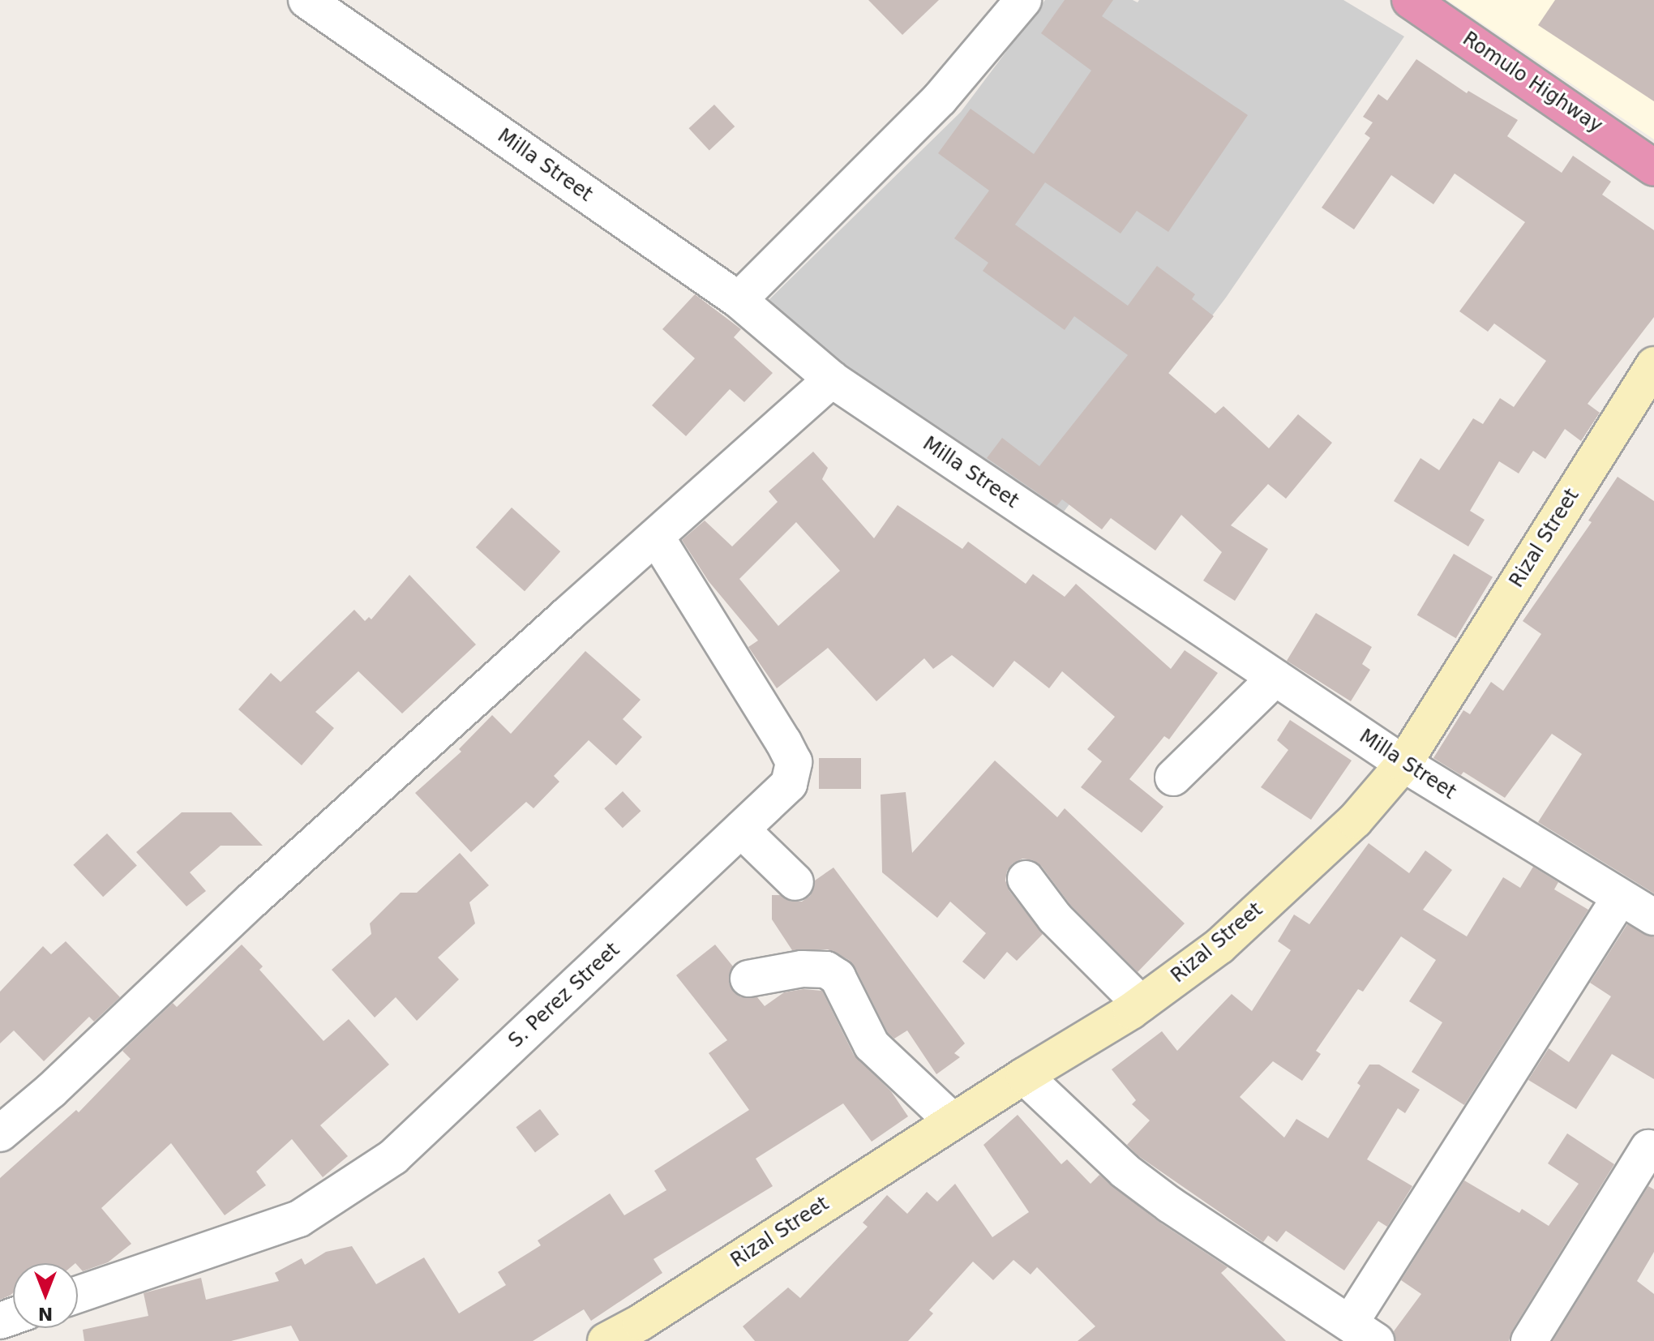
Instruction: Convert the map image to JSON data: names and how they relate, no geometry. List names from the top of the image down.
{
  "streets": {
    "highway": ["Romulo Highway"],
    "street": ["Milla Street", "Rizal Street", "S. Perez Street"]
  },
  "crossings": [
    ["Milla Street", "Rizal Street"]
  ],
  "north": "bottom"
}
